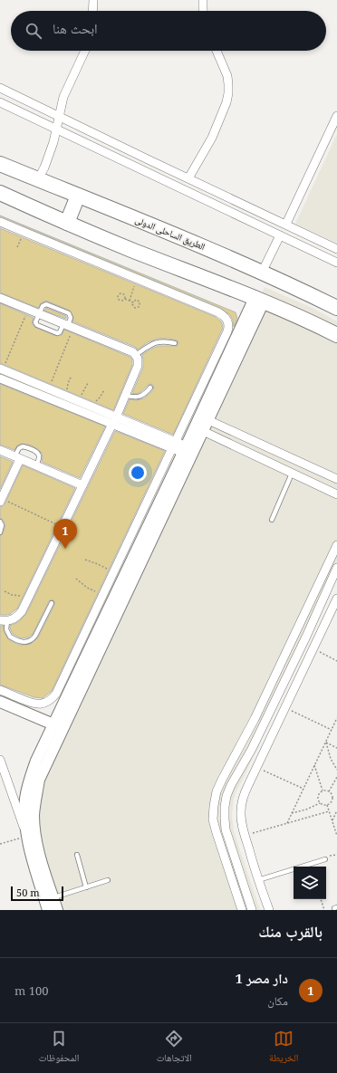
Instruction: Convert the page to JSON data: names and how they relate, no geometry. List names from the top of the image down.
{
  "streets": {
    "highway": ["الطريق الساحلى الدولى"]
  },
  "scale_bar": "50 m",
  "page": {
    "search": "ابحث هنا",
    "pins": "1",
    "scale": "50 m",
    "heading": "بالقرب منك",
    "list": [
      {
        "mark": "1",
        "name": "دار مصر 1",
        "note": "مكان",
        "value": "100 m"
      }
    ],
    "nav": ["الخريطة", "الاتجاهات", "المحفوظات"]
  }
}
